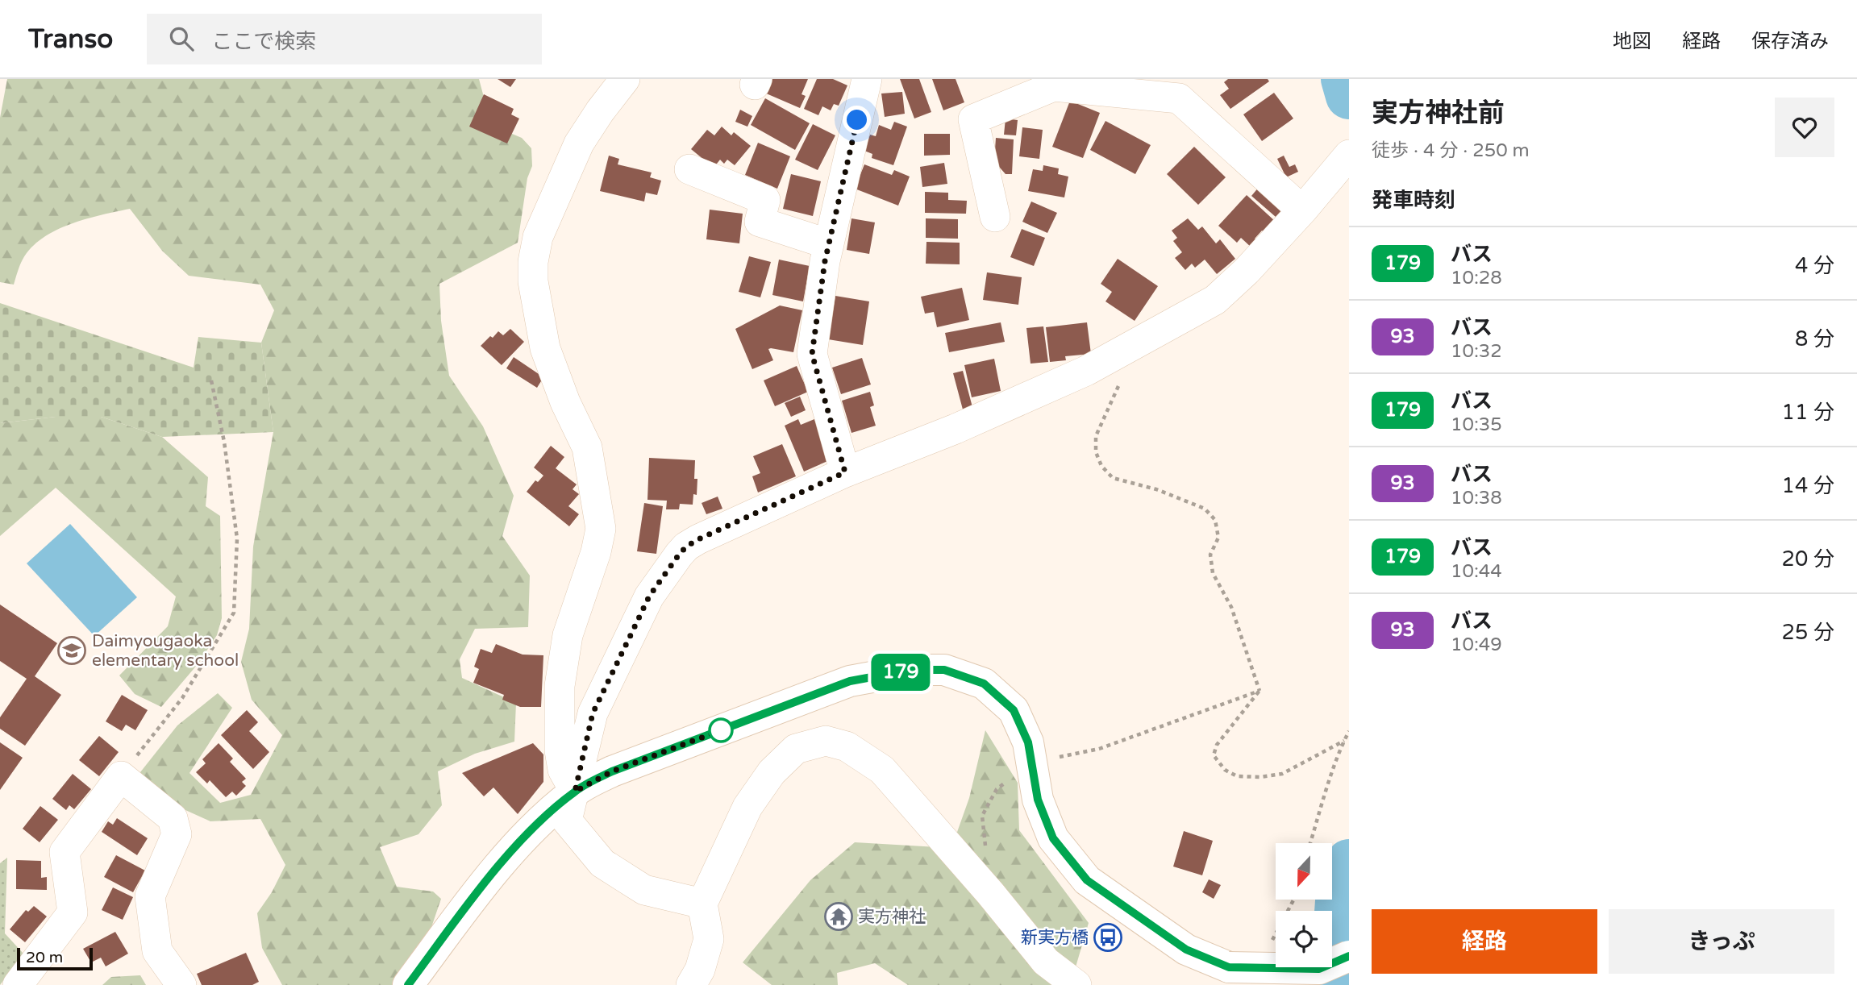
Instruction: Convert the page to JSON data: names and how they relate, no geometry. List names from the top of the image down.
{
  "places": {
    "school or university": ["Daimyougaoka elementary school"],
    "temple": ["実方神社"],
    "bus stop": ["新実方橋"]
  },
  "lines": ["bus line 179"],
  "scale_bar": "20 m",
  "north": "bottom",
  "page": {
    "header": "Transo",
    "search": "ここで検索",
    "nav": ["地図", "経路", "保存済み"],
    "on_map": "179",
    "heading": [
      ["実方神社前", "徒歩 · 4 分 · 250 m"],
      "発車時刻"
    ],
    "list": [
      {
        "mark": "179",
        "name": "バス",
        "note": "10:28",
        "value": "4 分"
      },
      {
        "mark": "93",
        "name": "バス",
        "note": "10:32",
        "value": "8 分"
      },
      {
        "mark": "179",
        "name": "バス",
        "note": "10:35",
        "value": "11 分"
      },
      {
        "mark": "93",
        "name": "バス",
        "note": "10:38",
        "value": "14 分"
      },
      {
        "mark": "179",
        "name": "バス",
        "note": "10:44",
        "value": "20 分"
      },
      {
        "mark": "93",
        "name": "バス",
        "note": "10:49",
        "value": "25 分"
      }
    ],
    "buttons": ["経路", "きっぷ"],
    "scale": "20 m"
  }
}
